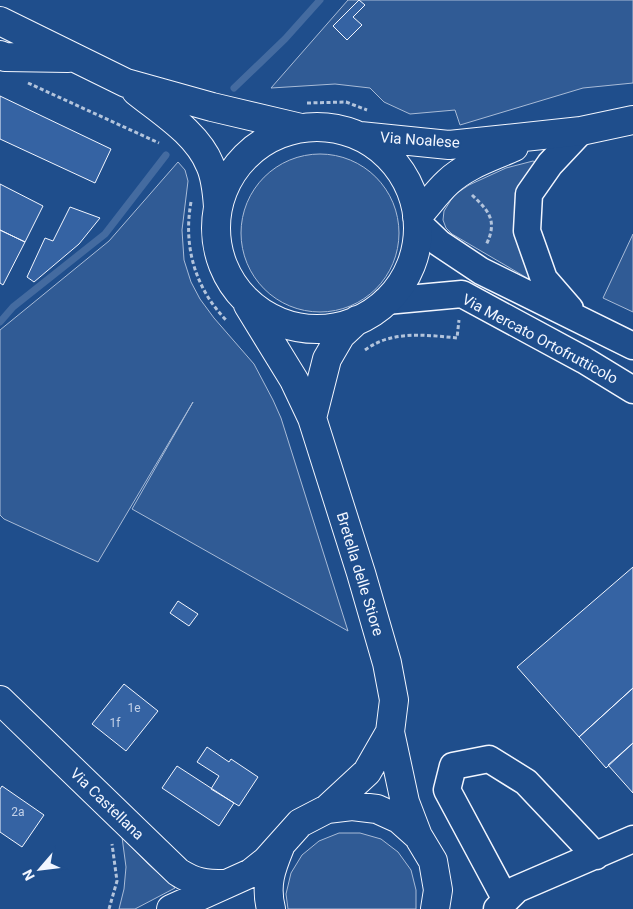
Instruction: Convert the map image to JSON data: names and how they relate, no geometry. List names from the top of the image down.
{
  "streets": {
    "main road": ["Via Noalese", "Bretella delle Stiore", "Via Castellana"],
    "street": ["Via Mercato Ortofrutticolo"]
  },
  "crossings": [
    ["Via Noalese", "Via Mercato Ortofrutticolo"],
    ["Via Noalese", "Bretella delle Stiore"],
    ["Bretella delle Stiore", "Via Castellana"]
  ],
  "house_numbers": ["1e", "1f", "2a"],
  "north": "bottom left"
}
